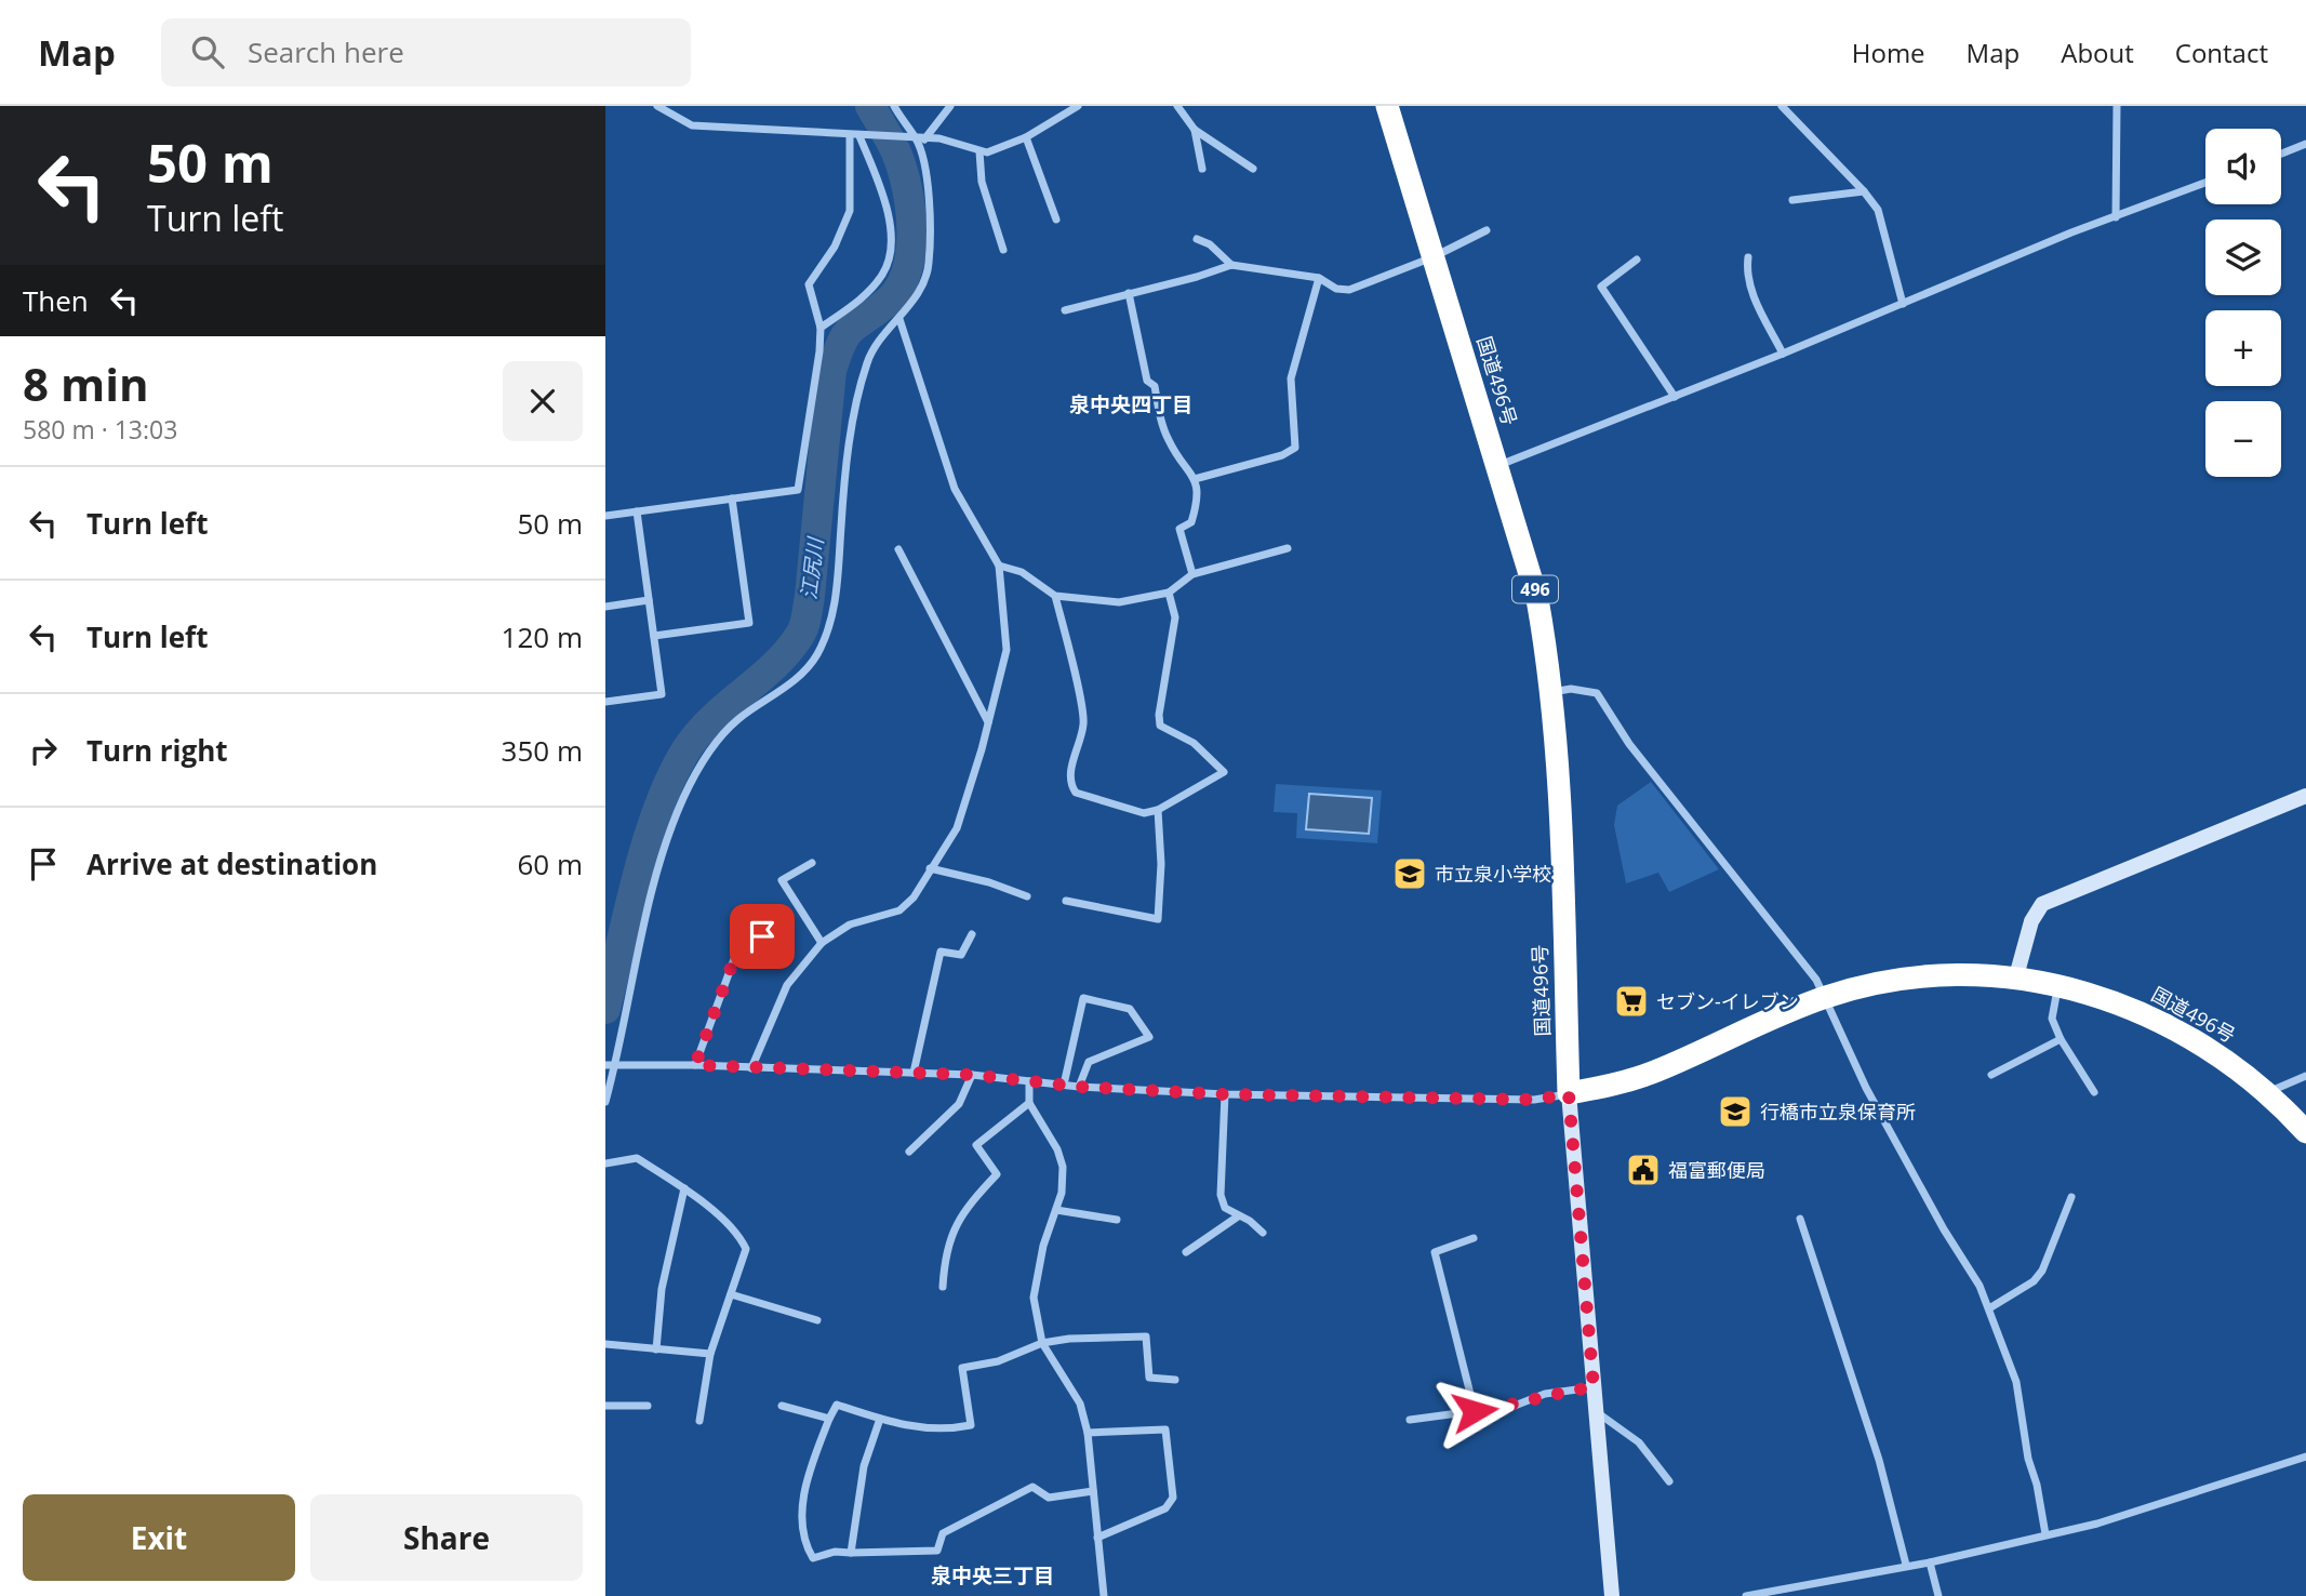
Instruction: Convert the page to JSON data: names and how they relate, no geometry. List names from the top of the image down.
{
  "streets": {
    "highway": ["国道496号", "496"]
  },
  "districts": ["泉中央四丁目", "泉中央三丁目"],
  "water": ["江尻川"],
  "places": {
    "school or university": ["市立泉小学校", "行橋市立泉保育所"],
    "supermarket": ["セブン-イレブン"],
    "public building": ["福富郵便局"]
  },
  "page": {
    "header": "Map",
    "search": "Search here",
    "nav": [
      "Home",
      "Map",
      "About",
      "Contact"
    ],
    "turn": ["50 m", "Turn left"],
    "map_buttons": ["+", "−"],
    "then": "Then",
    "heading": ["8 min", "580 m · 13:03"],
    "list": [
      {
        "name": "Turn left",
        "value": "50 m"
      },
      {
        "name": "Turn left",
        "value": "120 m"
      },
      {
        "name": "Turn right",
        "value": "350 m"
      },
      {
        "name": "Arrive at destination",
        "value": "60 m"
      }
    ],
    "buttons": ["Exit", "Share"]
  }
}
